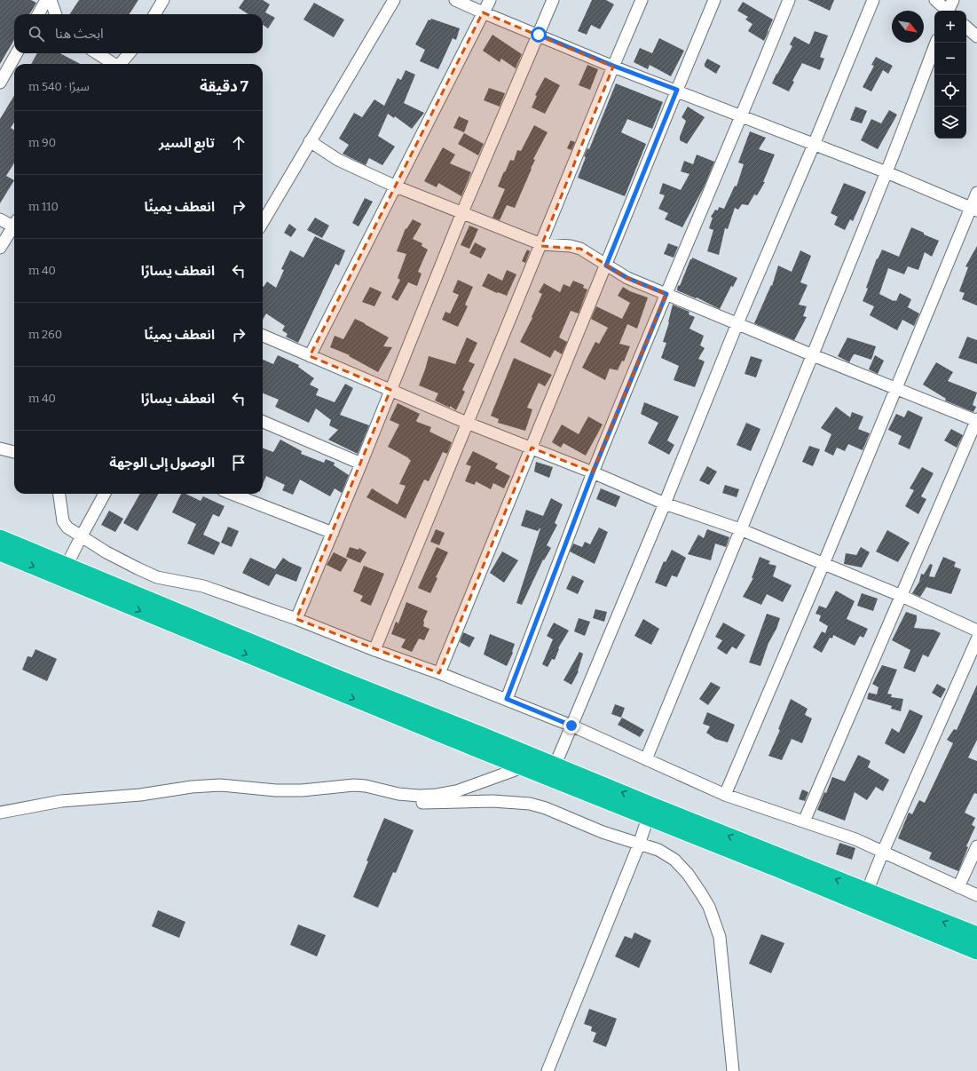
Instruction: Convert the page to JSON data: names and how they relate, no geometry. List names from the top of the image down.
{
  "north": "bottom right",
  "page": {
    "map_buttons": ["+", "−"],
    "search": "ابحث هنا",
    "heading": ["7 دقيقة", "سيرًا · 540 m"],
    "list": [
      ["تابع السير", "90 m"],
      ["انعطف يمينًا", "110 m"],
      ["انعطف يسارًا", "40 m"],
      ["انعطف يمينًا", "260 m"],
      ["انعطف يسارًا", "40 m"],
      "الوصول إلى الوجهة"
    ]
  }
}
